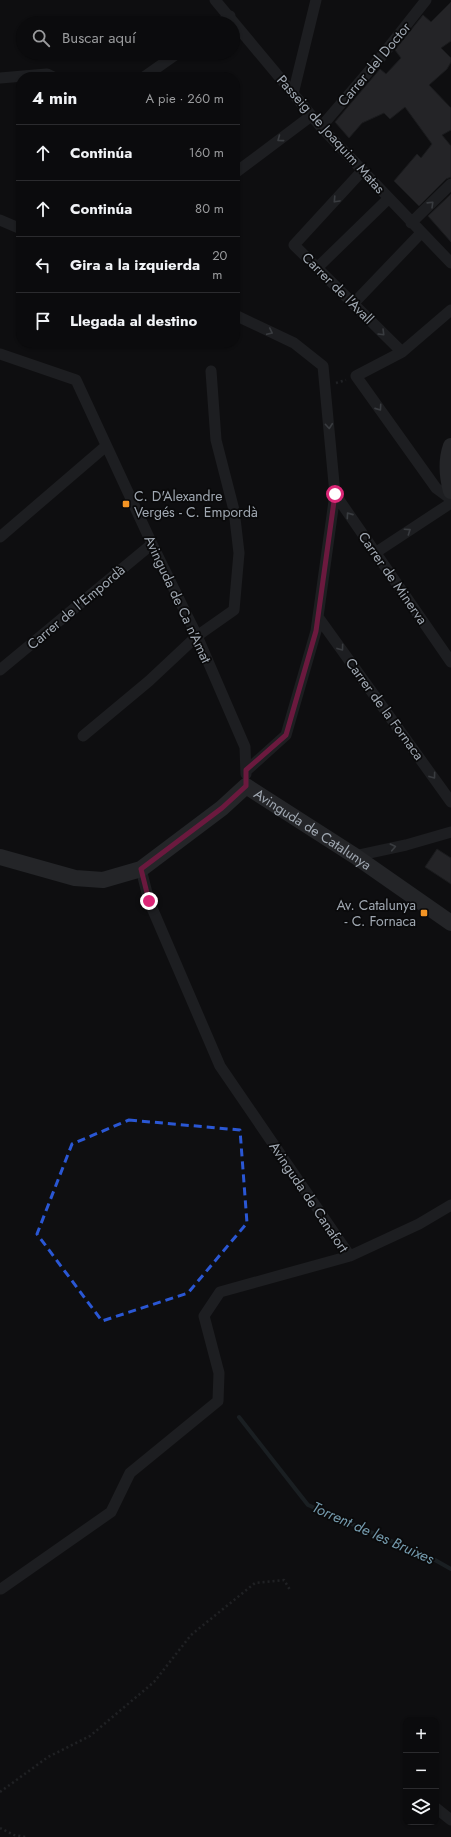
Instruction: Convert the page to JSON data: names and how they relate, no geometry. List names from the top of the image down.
{
  "streets": {
    "street": [
      "Carrer del Doctor",
      "Passeig de Joaquim Matas",
      "Carrer de l'Avall",
      "Carrer de Minerva",
      "Avinguda de Ca n'Amat",
      "Carrer de l'Empordà",
      "Carrer de la Fornaca",
      "Avinguda de Catalunya",
      "Avinguda de Canafort"
    ]
  },
  "crossings": [
    ["Carrer del Doctor", "Passeig de Joaquim Matas"],
    ["Passeig de Joaquim Matas", "Carrer de l'Avall"],
    ["Avinguda de Ca n'Amat", "Carrer de l'Empordà"],
    ["Avinguda de Ca n'Amat", "Avinguda de Catalunya"],
    ["Avinguda de Catalunya", "Avinguda de Canafort"]
  ],
  "one_way": ["Carrer de la Fornaca"],
  "water": ["Torrent de les Bruixes"],
  "places": {
    "transit": ["C. D'Alexandre Vergés - C. Empordà", "Av. Catalunya - C. Fornaca"]
  },
  "page": {
    "search": "Buscar aquí",
    "heading": ["4 min", "A pie · 260 m"],
    "list": [
      ["Continúa", "160 m"],
      ["Continúa", "80 m"],
      ["Gira a la izquierda", "20 m"],
      "Llegada al destino"
    ],
    "map_buttons": ["+", "−"]
  }
}
